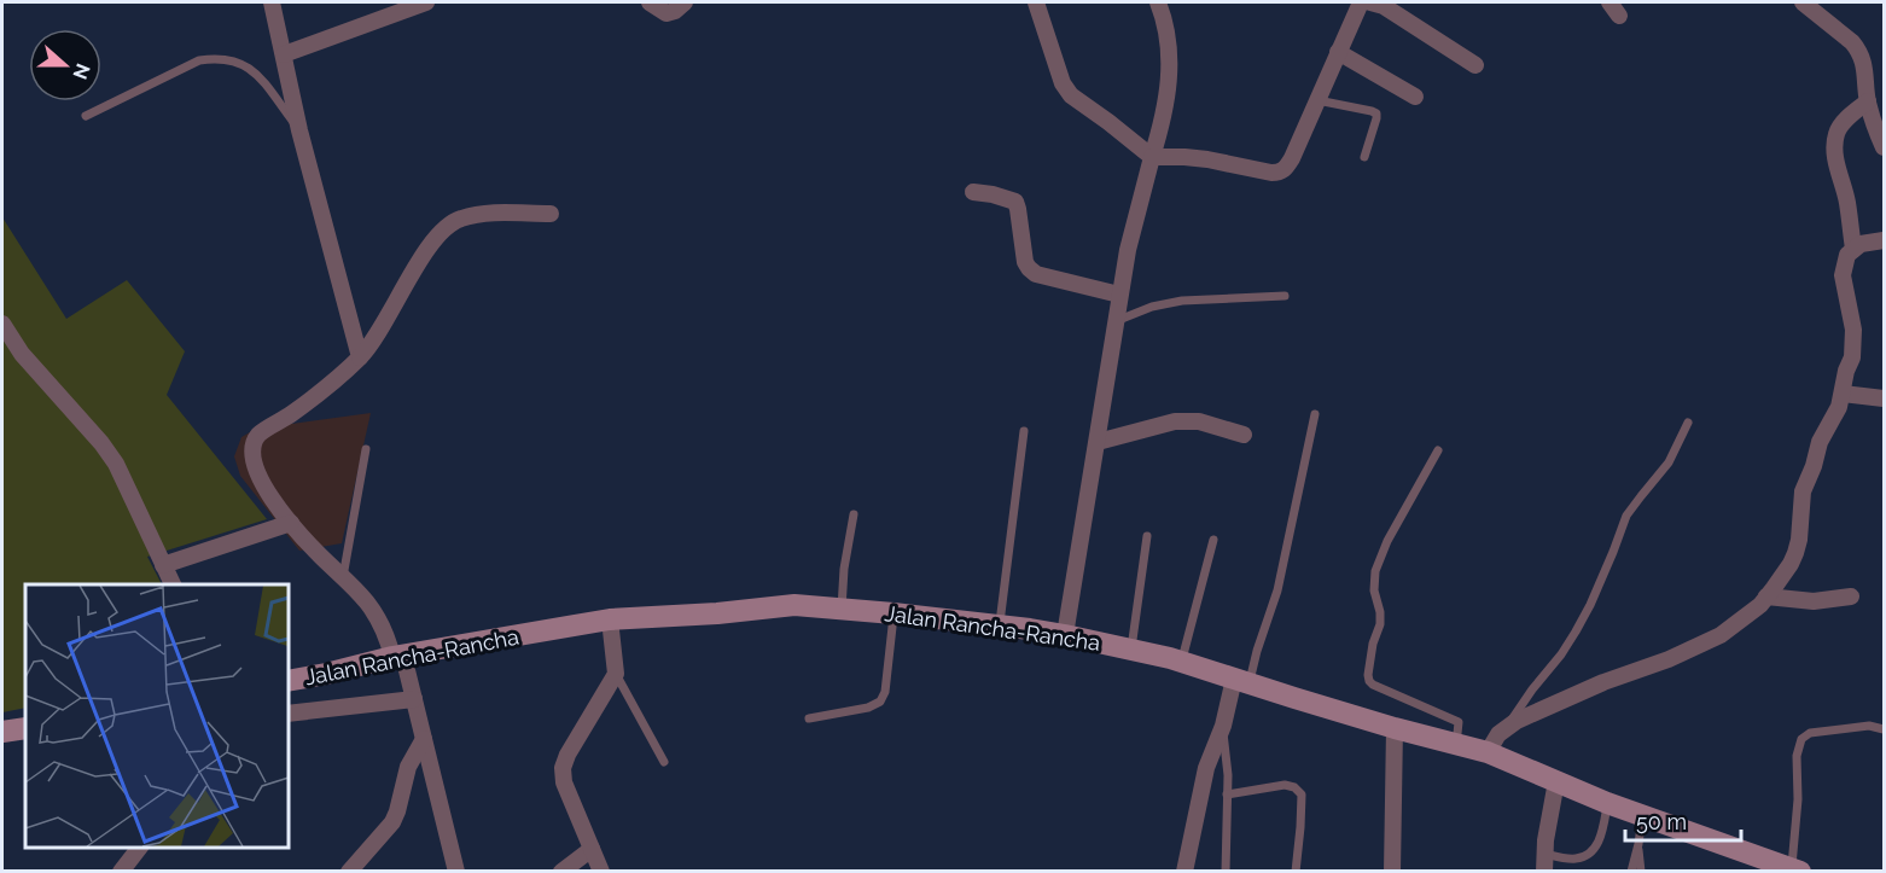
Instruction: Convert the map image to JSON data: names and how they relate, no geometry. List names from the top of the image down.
{
  "streets": {
    "main road": ["Jalan Rancha-Rancha"]
  },
  "scale_bar": "50 m",
  "north": "right"
}
